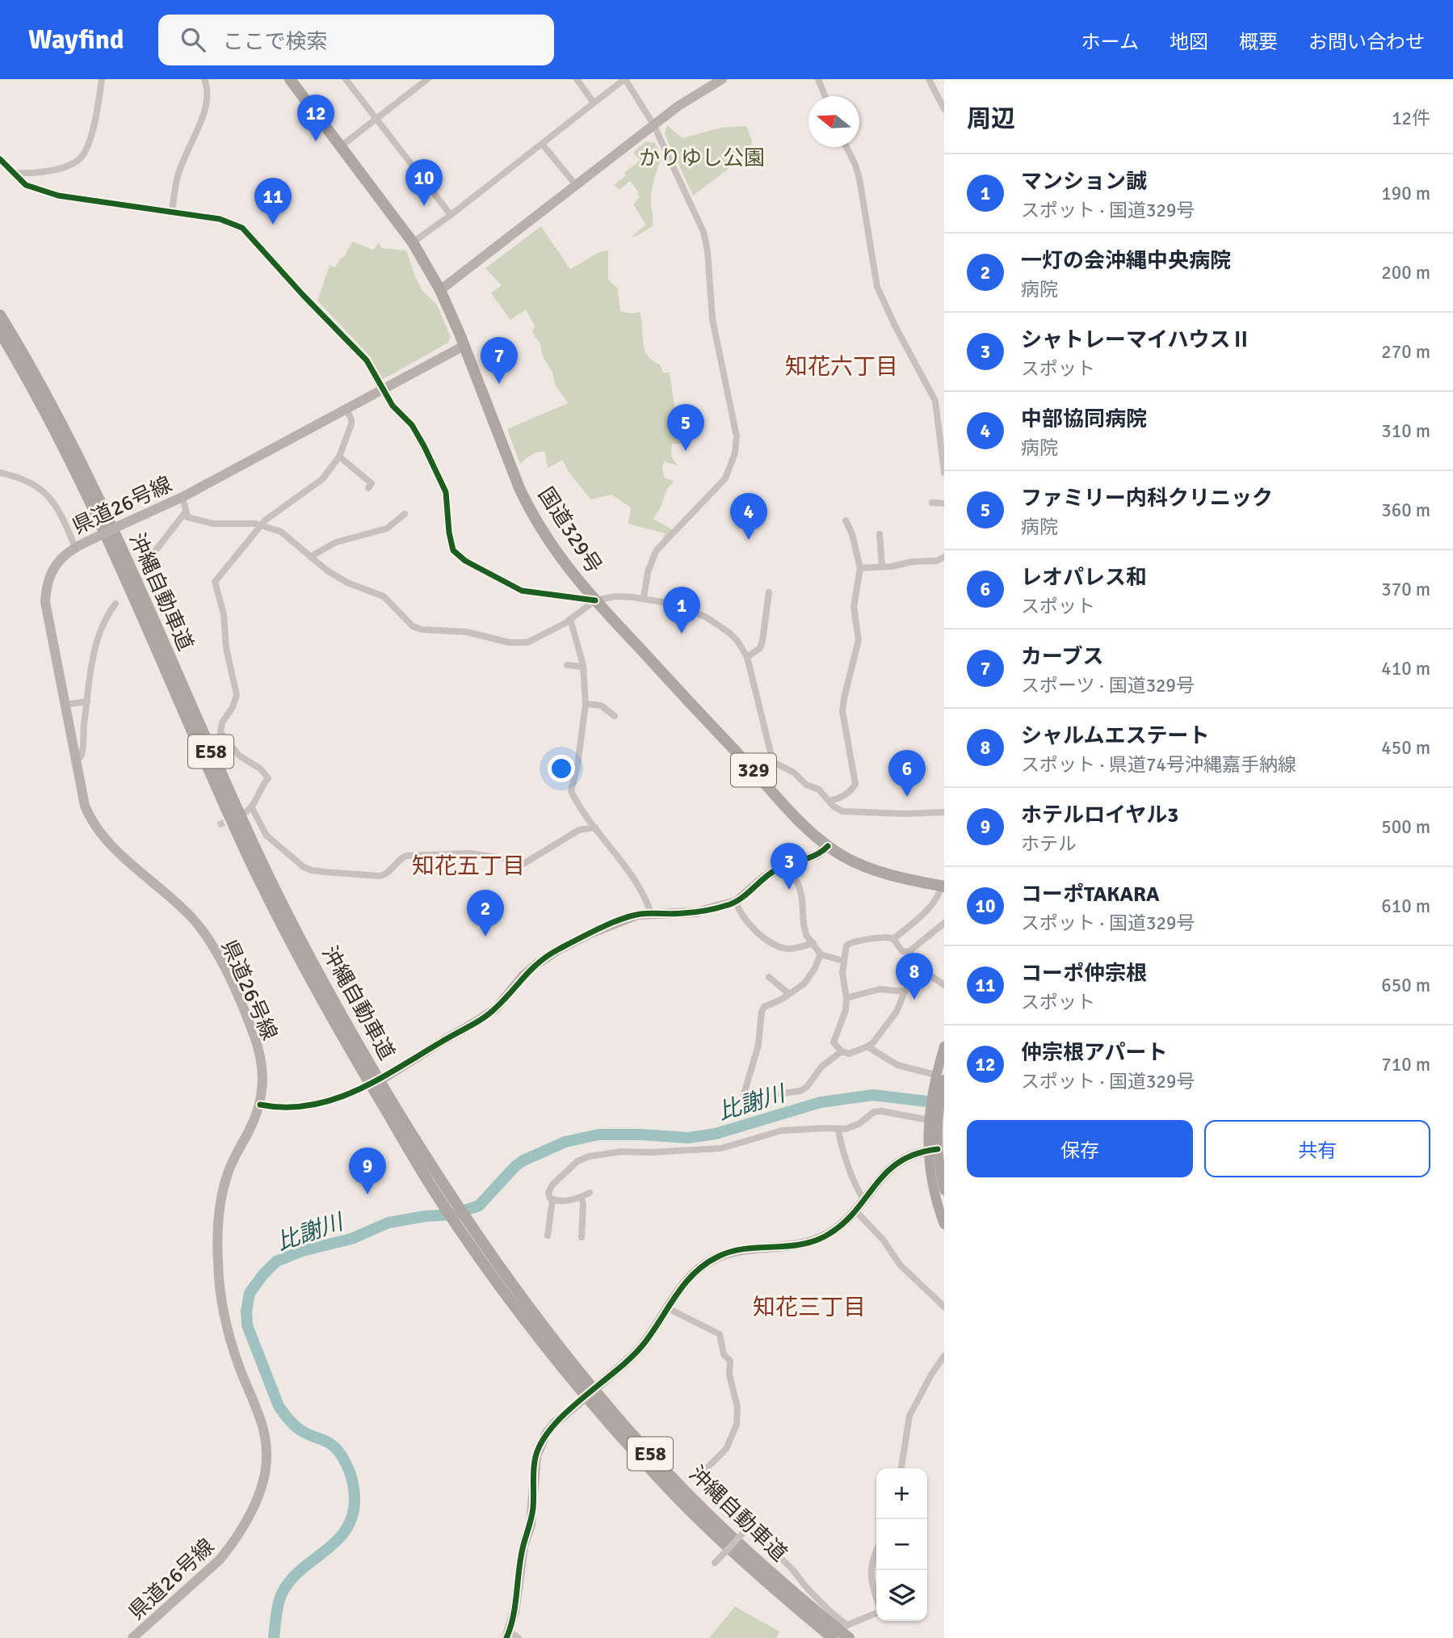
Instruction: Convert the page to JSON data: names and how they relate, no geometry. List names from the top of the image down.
{
  "streets": {
    "highway": [
      "国道329号",
      "沖縄自動車道",
      "E58",
      "329"
    ],
    "main road": ["県道26号線"]
  },
  "crossings": [
    ["県道26号線", "国道329号"]
  ],
  "districts": ["知花六丁目", "知花五丁目", "知花三丁目"],
  "water": ["比謝川"],
  "parks": ["かりゆし公園"],
  "north": "left",
  "page": {
    "header": "Wayfind",
    "search": "ここで検索",
    "nav": [
      "ホーム",
      "地図",
      "概要",
      "お問い合わせ"
    ],
    "heading": ["周辺", "12件"],
    "pins": [
      "12",
      "10",
      "11",
      "7",
      "5",
      "4",
      "1",
      "6",
      "3",
      "2",
      "8",
      "9"
    ],
    "list": [
      {
        "mark": "1",
        "name": "マンション誠",
        "note": "スポット · 国道329号",
        "value": "190 m"
      },
      {
        "mark": "2",
        "name": "一灯の会沖縄中央病院",
        "note": "病院",
        "value": "200 m"
      },
      {
        "mark": "3",
        "name": "シャトレーマイハウスⅡ",
        "note": "スポット",
        "value": "270 m"
      },
      {
        "mark": "4",
        "name": "中部協同病院",
        "note": "病院",
        "value": "310 m"
      },
      {
        "mark": "5",
        "name": "ファミリー内科クリニック",
        "note": "病院",
        "value": "360 m"
      },
      {
        "mark": "6",
        "name": "レオパレス和",
        "note": "スポット",
        "value": "370 m"
      },
      {
        "mark": "7",
        "name": "カーブス",
        "note": "スポーツ · 国道329号",
        "value": "410 m"
      },
      {
        "mark": "8",
        "name": "シャルムエステート",
        "note": "スポット · 県道74号沖縄嘉手納線",
        "value": "450 m"
      },
      {
        "mark": "9",
        "name": "ホテルロイヤル3",
        "note": "ホテル",
        "value": "500 m"
      },
      {
        "mark": "10",
        "name": "コーポTAKARA",
        "note": "スポット · 国道329号",
        "value": "610 m"
      },
      {
        "mark": "11",
        "name": "コーポ仲宗根",
        "note": "スポット",
        "value": "650 m"
      },
      {
        "mark": "12",
        "name": "仲宗根アパート",
        "note": "スポット · 国道329号",
        "value": "710 m"
      }
    ],
    "buttons": ["保存", "共有"],
    "map_buttons": ["+", "−"]
  }
}
